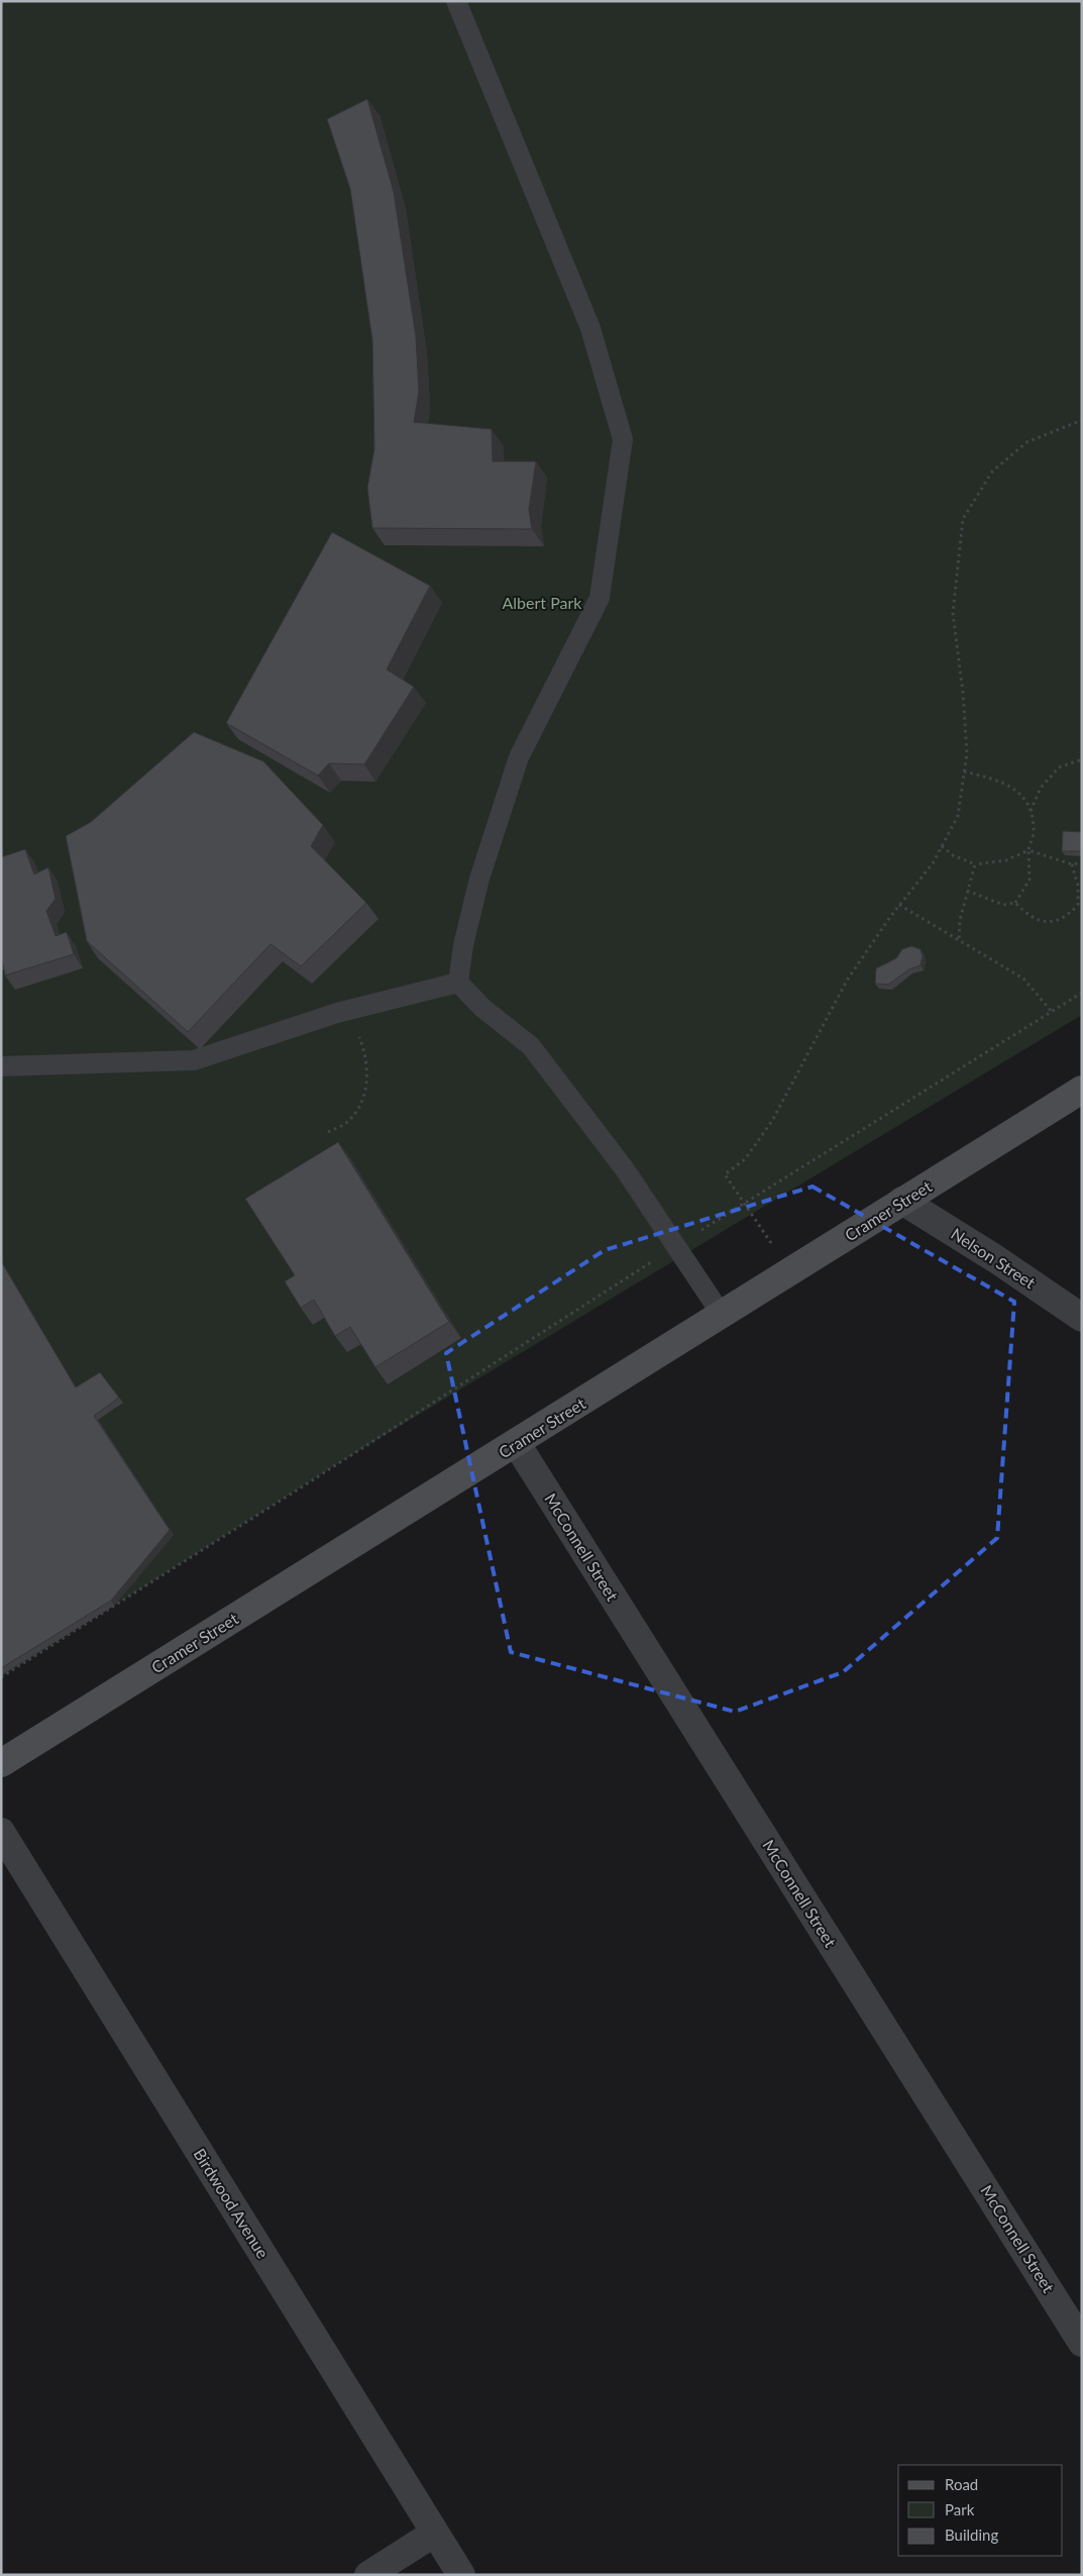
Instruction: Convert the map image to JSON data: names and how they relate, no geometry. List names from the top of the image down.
{
  "streets": {
    "street": [
      "Cramer Street",
      "Nelson Street",
      "McConnell Street",
      "Birdwood Avenue"
    ]
  },
  "crossings": [
    ["Cramer Street", "Nelson Street"],
    ["Cramer Street", "McConnell Street"]
  ],
  "parks": ["Albert Park"],
  "legend": ["Road", "Park", "Building"]
}
